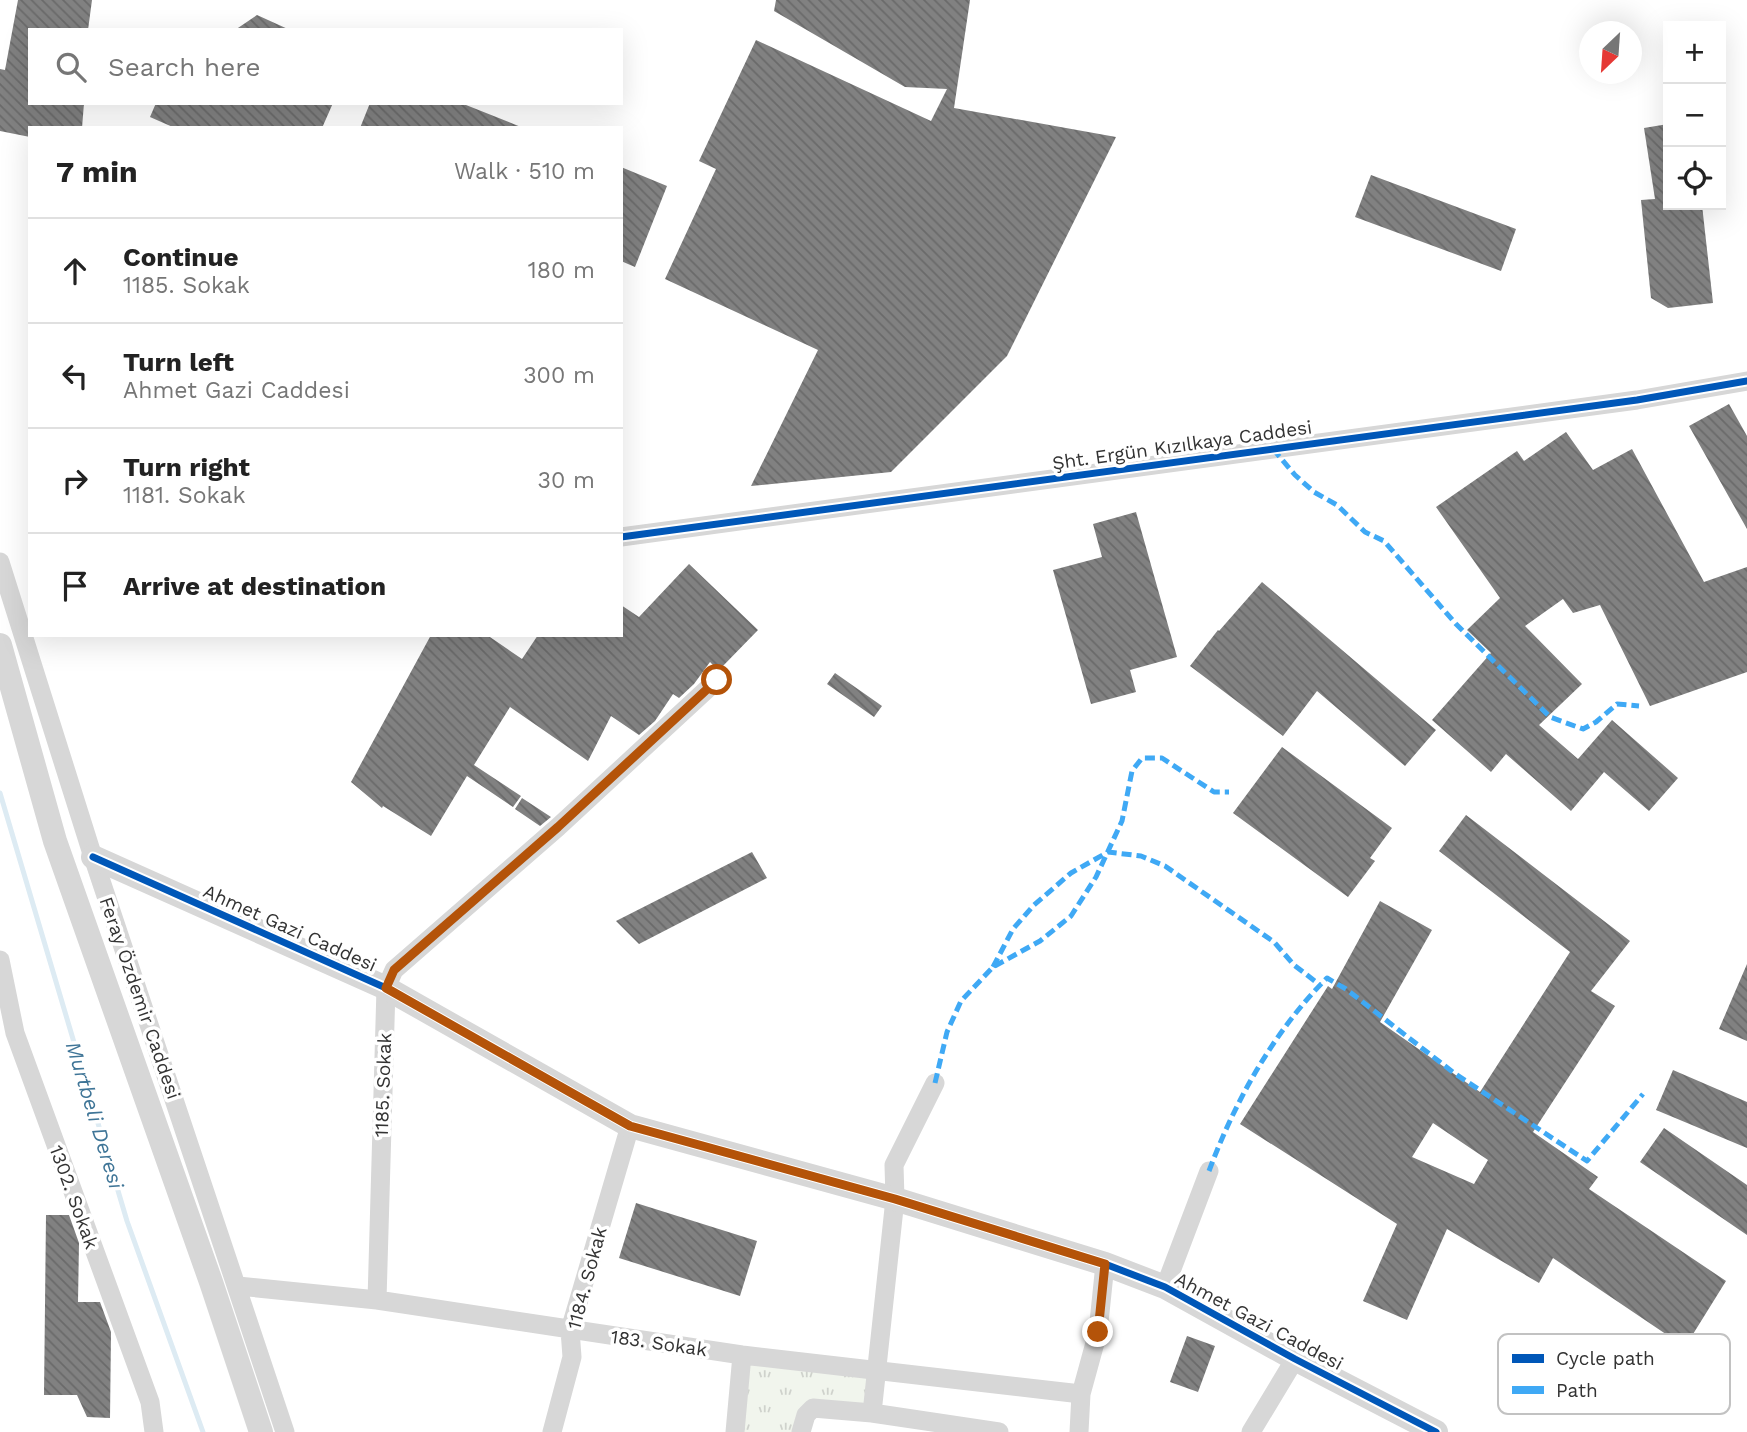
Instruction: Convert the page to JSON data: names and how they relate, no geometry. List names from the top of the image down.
{
  "streets": {
    "street": [
      "Şht. Ergün Kızılkaya Caddesi",
      "Ahmet Gazi Caddesi",
      "Feray Özdemir Caddesi",
      "1185. Sokak",
      "1302. Sokak",
      "1184. Sokak",
      "183. Sokak"
    ]
  },
  "crossings": [
    ["Ahmet Gazi Caddesi", "Feray Özdemir Caddesi"],
    ["Ahmet Gazi Caddesi", "1185. Sokak"],
    ["Ahmet Gazi Caddesi", "1184. Sokak"],
    ["Feray Özdemir Caddesi", "183. Sokak"],
    ["1185. Sokak", "183. Sokak"],
    ["1184. Sokak", "183. Sokak"]
  ],
  "water": ["Murtbeli Deresi"],
  "legend": ["Cycle path", "Path"],
  "north": "bottom left",
  "page": {
    "map_buttons": ["+", "−"],
    "search": "Search here",
    "heading": ["7 min", "Walk · 510 m"],
    "list": [
      ["Continue", "1185. Sokak", "180 m"],
      ["Turn left", "Ahmet Gazi Caddesi", "300 m"],
      ["Turn right", "1181. Sokak", "30 m"],
      "Arrive at destination"
    ]
  }
}
